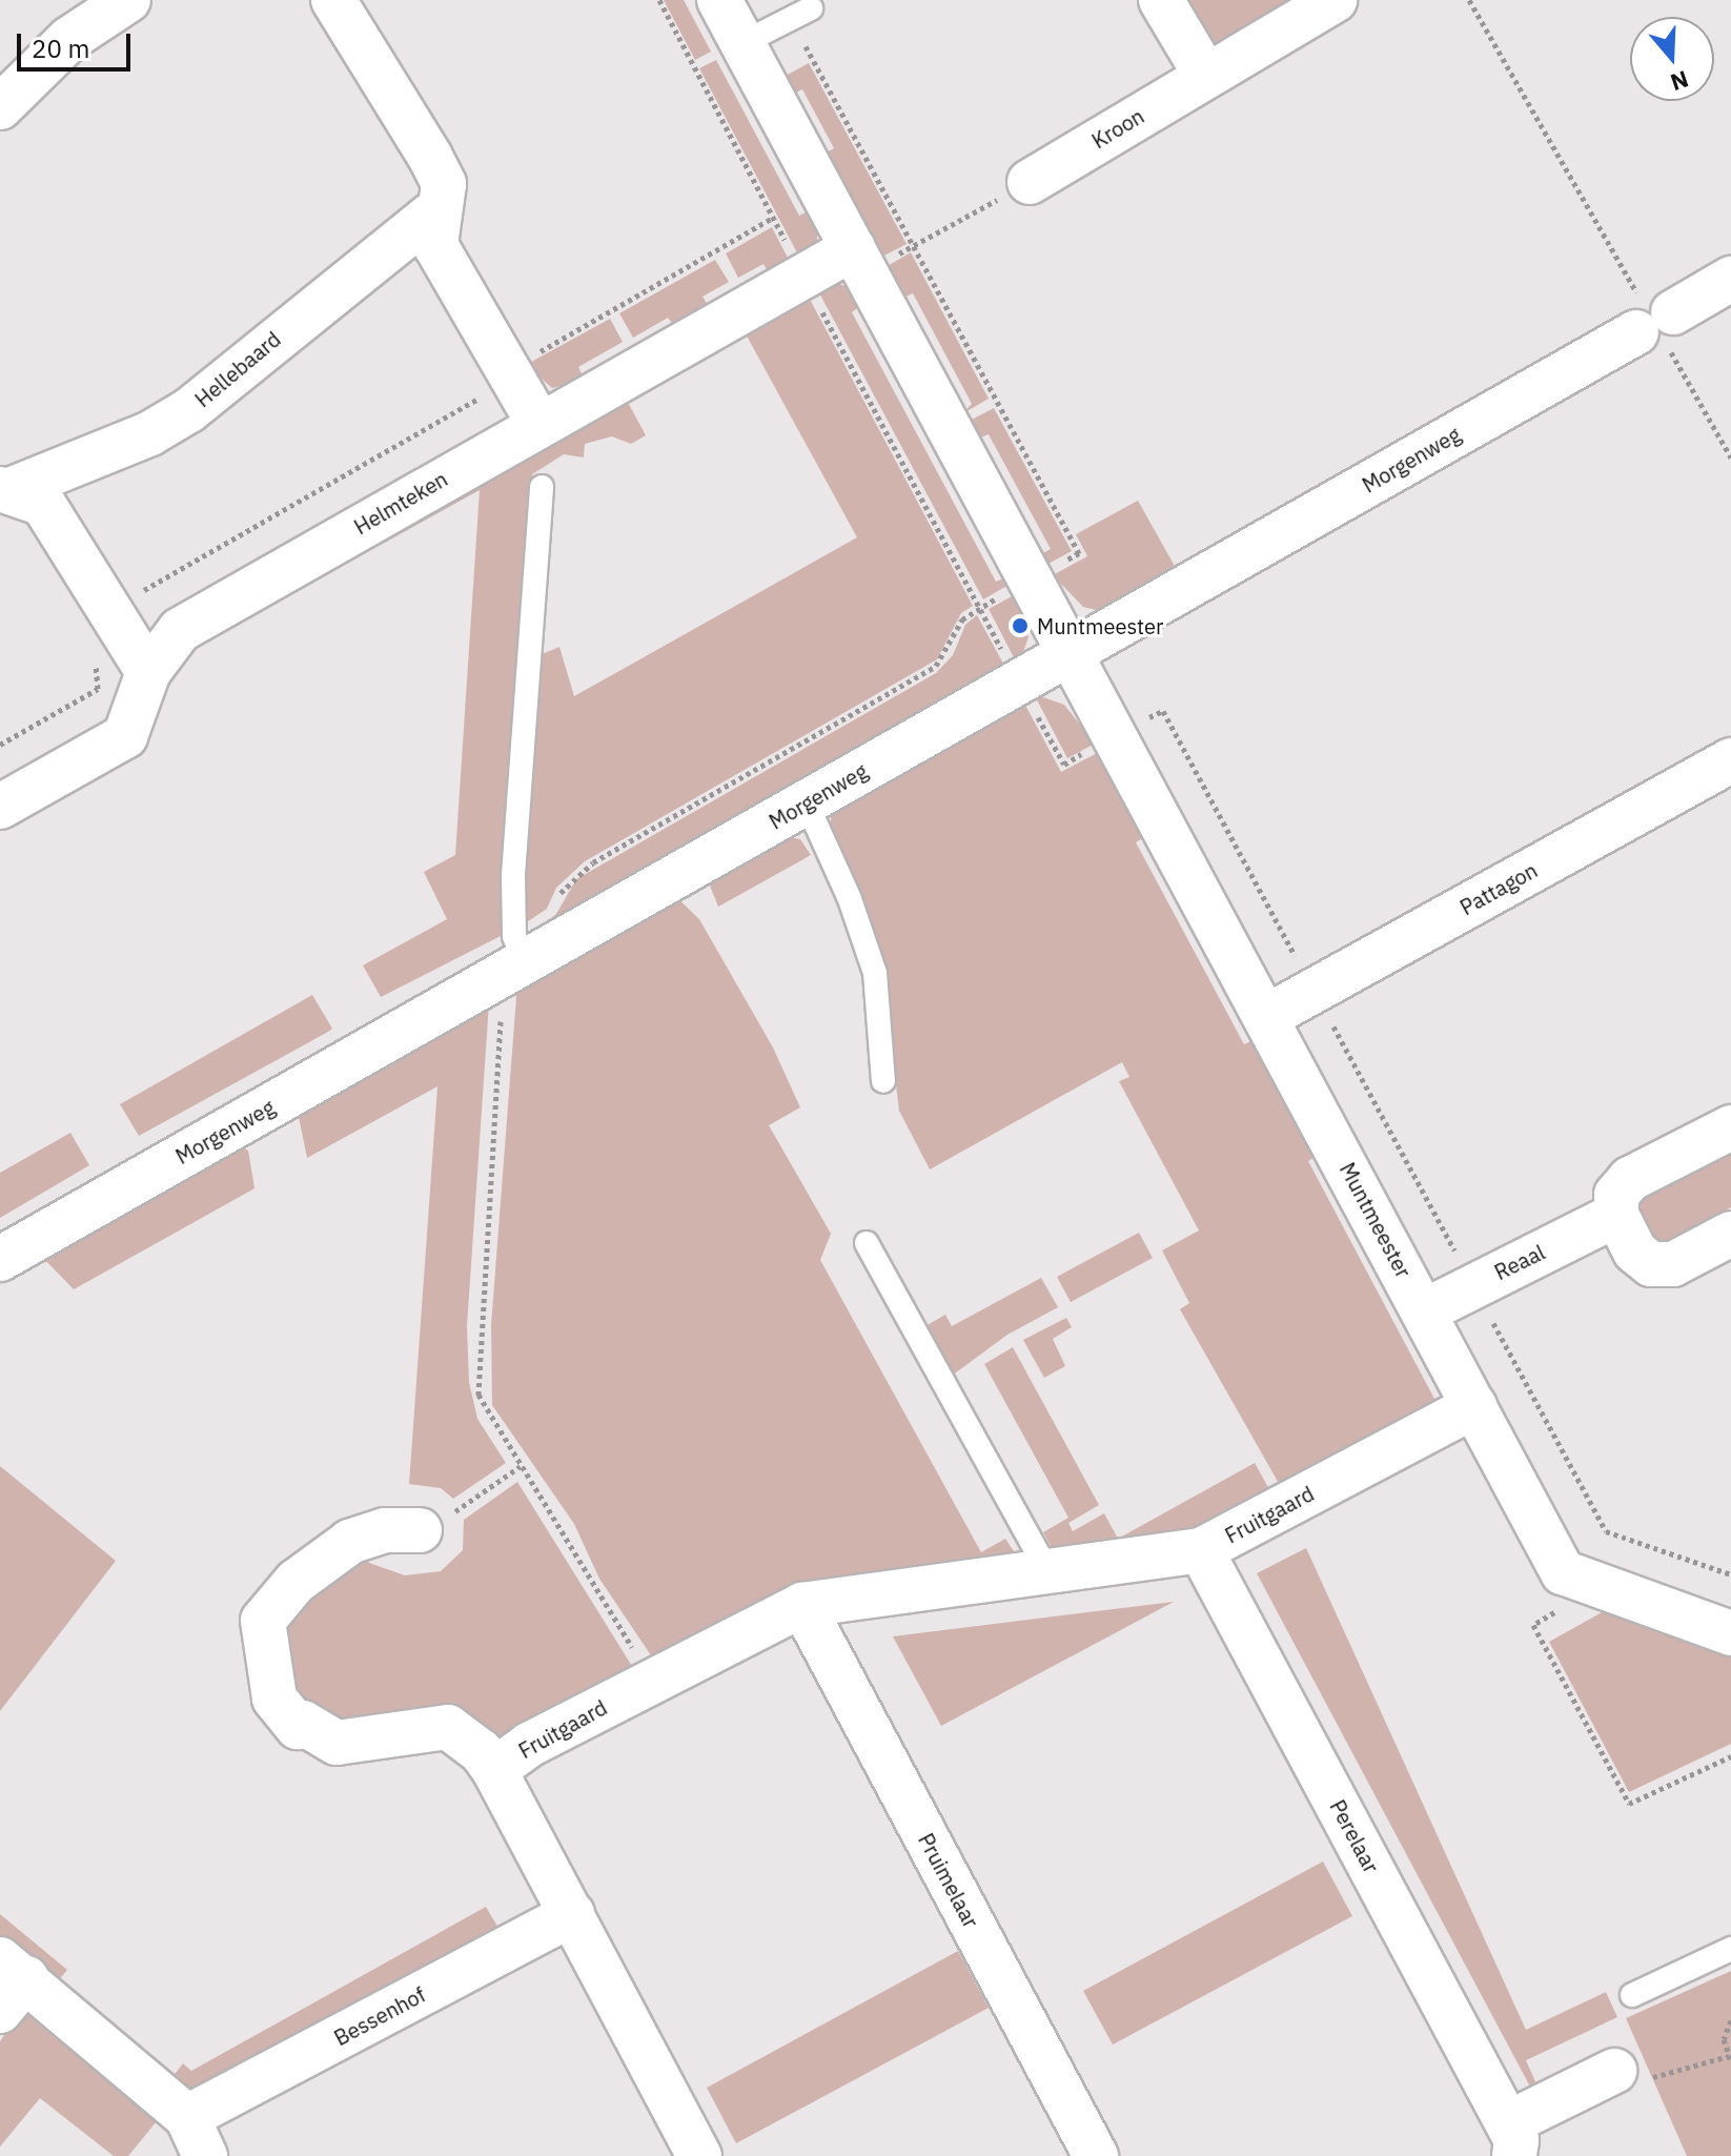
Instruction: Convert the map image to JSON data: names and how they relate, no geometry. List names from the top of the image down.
{
  "streets": {
    "street": [
      "Kroon",
      "Hellebaard",
      "Morgenweg",
      "Helmteken",
      "Pattagon",
      "Muntmeester",
      "Reaal",
      "Fruitgaard",
      "Perelaar",
      "Pruimelaar",
      "Bessenhof"
    ]
  },
  "crossings": [
    ["Hellebaard", "Helmteken"],
    ["Morgenweg", "Muntmeester"],
    ["Helmteken", "Muntmeester"],
    ["Pattagon", "Muntmeester"],
    ["Muntmeester", "Reaal"],
    ["Muntmeester", "Fruitgaard"],
    ["Fruitgaard", "Perelaar"],
    ["Fruitgaard", "Pruimelaar"],
    ["Fruitgaard", "Bessenhof"]
  ],
  "places": ["Muntmeester"],
  "scale_bar": "20 m",
  "north": "bottom"
}
